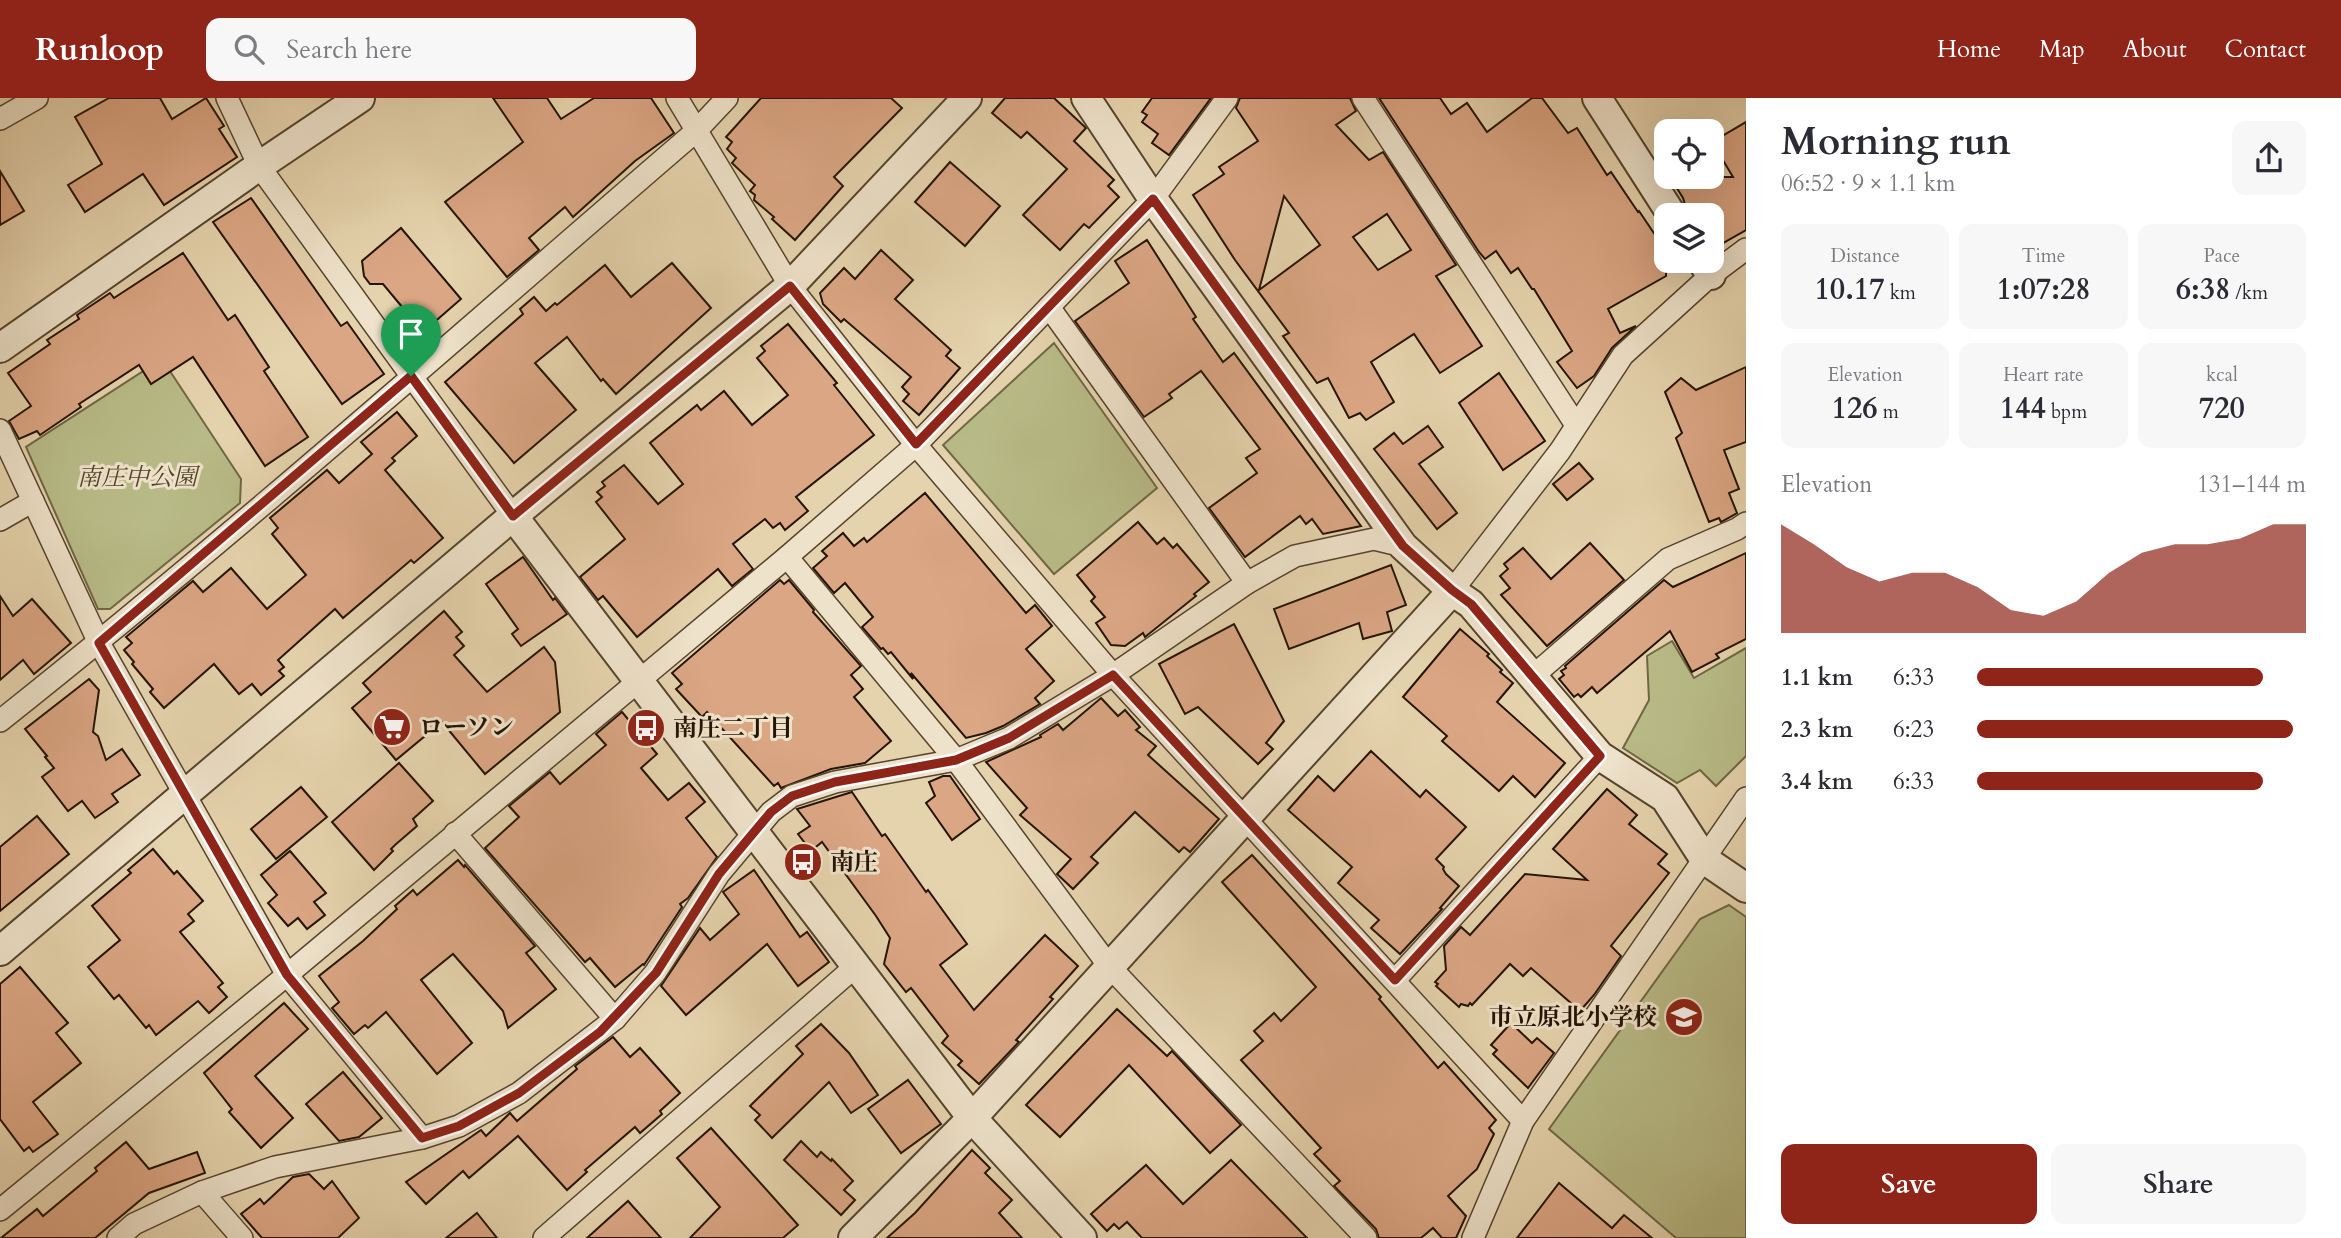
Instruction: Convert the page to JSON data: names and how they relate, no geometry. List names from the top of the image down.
{
  "parks": ["南庄中公園"],
  "places": {
    "supermarket": ["ローソン"],
    "bus stop": ["南庄二丁目", "南庄"],
    "school or university": ["市立原北小学校"]
  },
  "page": {
    "header": "Runloop",
    "search": "Search here",
    "nav": [
      "Home",
      "Map",
      "About",
      "Contact"
    ],
    "heading": ["Morning run", "06:52 · 9 × 1.1 km"],
    "stats": [
      ["Distance", "10.17 km"],
      ["Time", "1:07:28"],
      ["Pace", "6:38 /km"],
      ["Elevation", "126 m"],
      ["Heart rate", "144 bpm"],
      ["kcal", "720"]
    ],
    "chart": ["Elevation", "131–144 m"],
    "list": [
      {
        "name": "1.1 km",
        "note": "6:33"
      },
      {
        "name": "2.3 km",
        "note": "6:23"
      },
      {
        "name": "3.4 km",
        "note": "6:33"
      }
    ],
    "buttons": ["Save", "Share"]
  }
}
